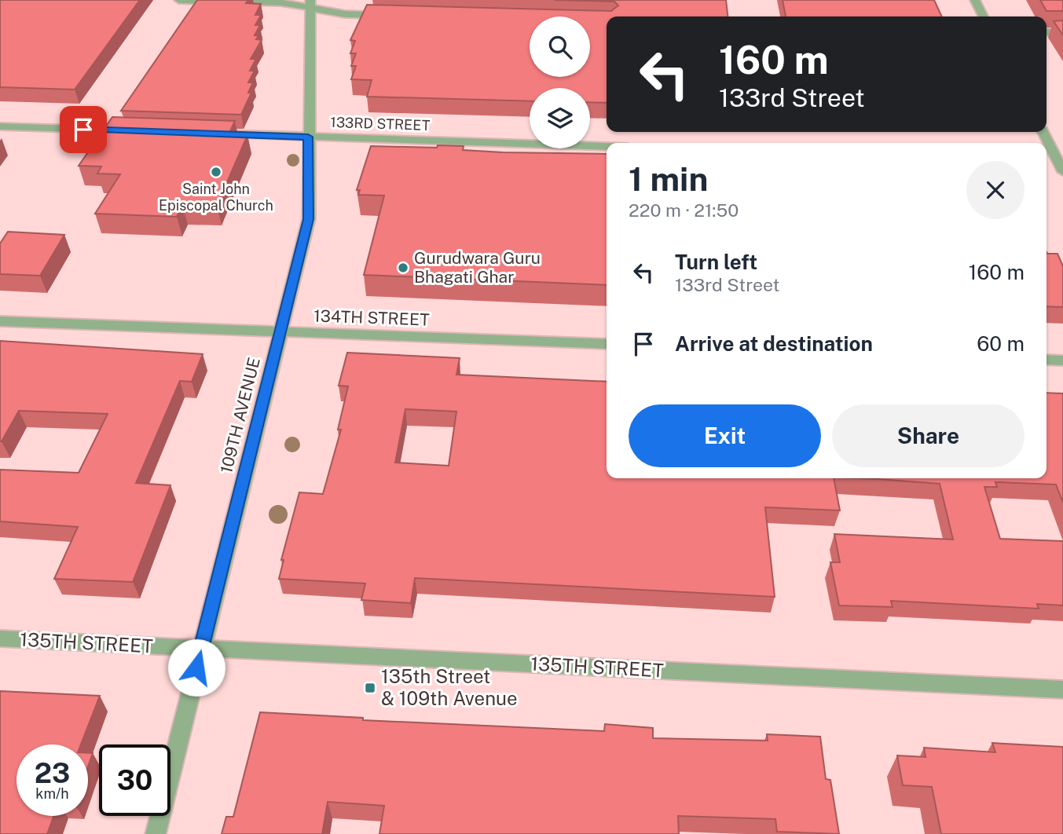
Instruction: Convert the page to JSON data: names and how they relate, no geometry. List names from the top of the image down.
{
  "streets": {
    "street": [
      "133RD STREET",
      "134TH STREET",
      "109TH AVENUE",
      "135TH STREET"
    ]
  },
  "crossings": [
    ["133RD STREET", "109TH AVENUE"],
    ["134TH STREET", "109TH AVENUE"],
    ["109TH AVENUE", "135TH STREET"]
  ],
  "places": {
    "other": ["Saint John Episcopal Church", "Gurudwara Guru Bhagati Ghar"],
    "transit": ["135th Street & 109th Avenue"]
  },
  "page": {
    "turn": ["160 m", "133rd Street"],
    "heading": ["1 min", "220 m · 21:50"],
    "list": [
      {
        "name": "Turn left",
        "note": "133rd Street",
        "value": "160 m"
      },
      {
        "name": "Arrive at destination",
        "value": "60 m"
      }
    ],
    "buttons": ["Exit", "Share"],
    "speed": "23 km/h",
    "limit": "30"
  }
}
